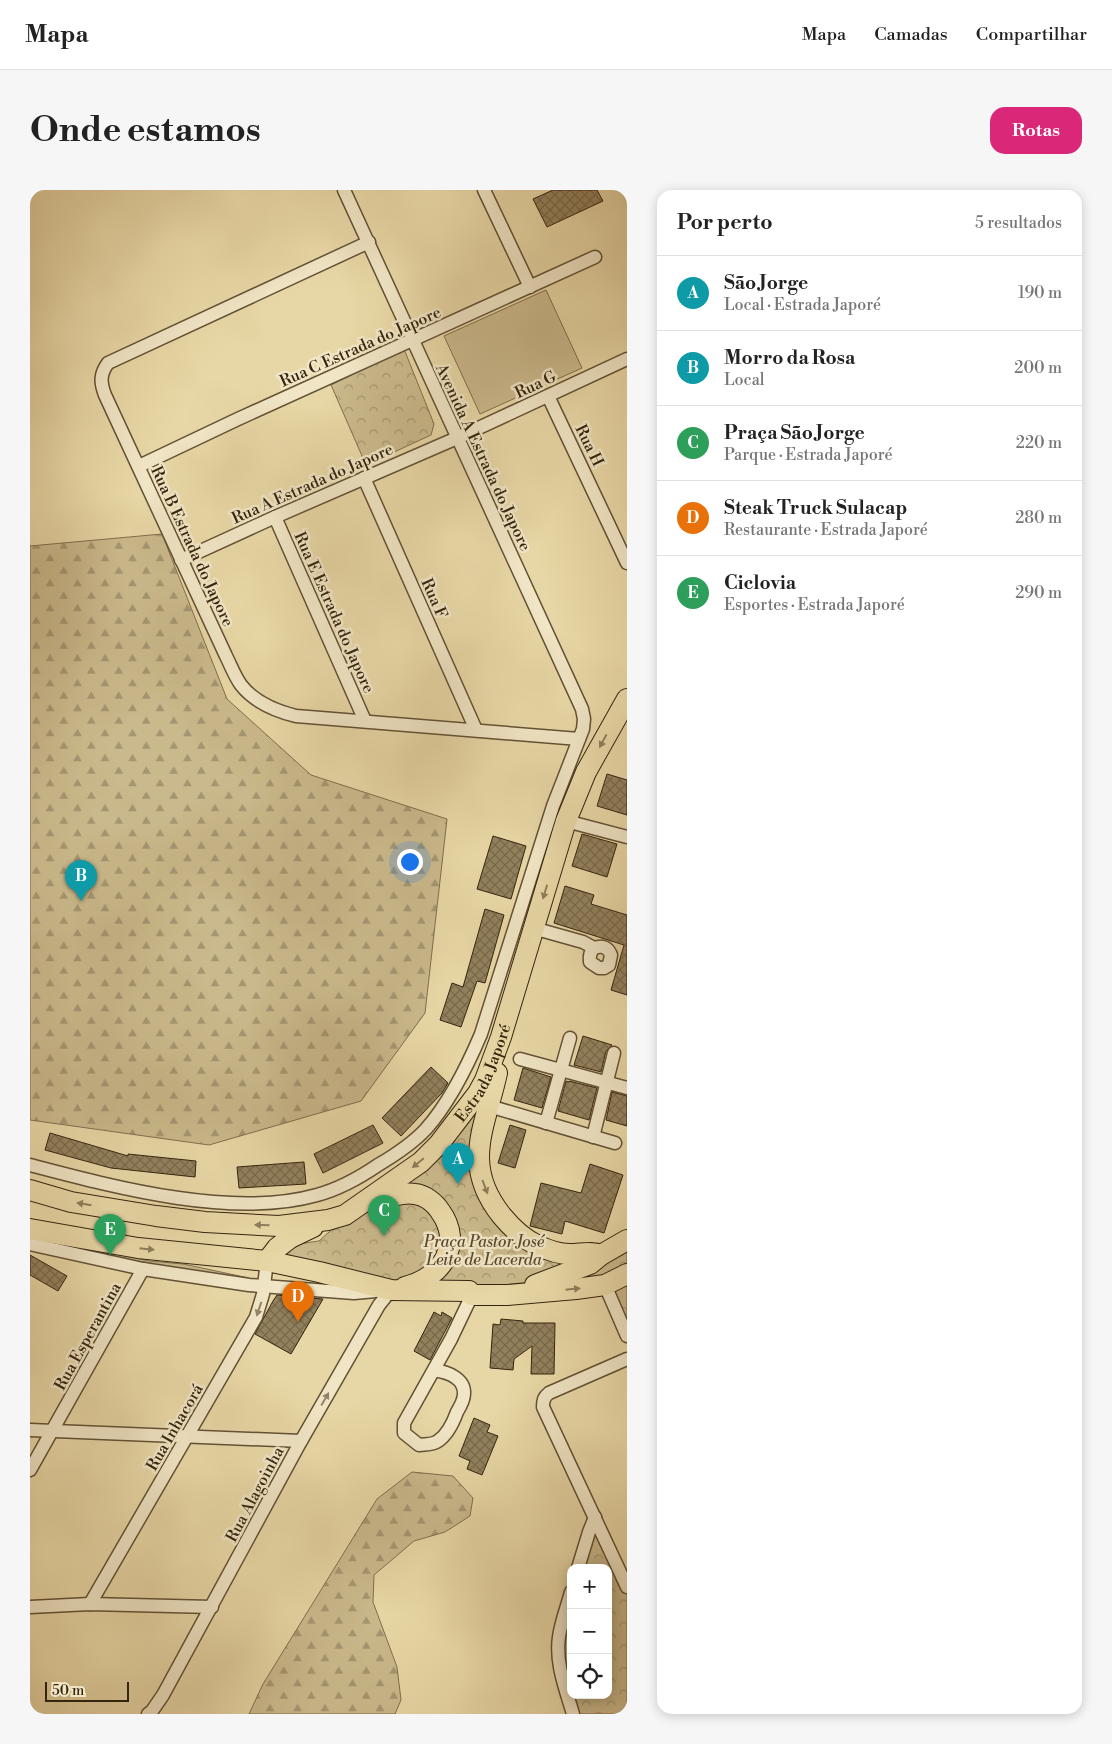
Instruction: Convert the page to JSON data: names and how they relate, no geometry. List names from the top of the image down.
{
  "streets": {
    "main road": ["Estrada Japoré"],
    "street": [
      "Rua C Estrada do Japore",
      "Rua G",
      "Rua H",
      "Avenida A Estrada do Japore",
      "Rua A Estrada do Japore",
      "Rua B Estrada do Japore",
      "Rua F",
      "Rua E Estrada do Japore",
      "Rua Esperantina",
      "Rua Inhacorá",
      "Rua Alagoinha"
    ]
  },
  "crossings": [
    ["Rua C Estrada do Japore", "Avenida A Estrada do Japore"],
    ["Rua C Estrada do Japore", "Rua B Estrada do Japore"],
    ["Rua G", "Rua H"],
    ["Rua G", "Avenida A Estrada do Japore"],
    ["Rua G", "Rua A Estrada do Japore"],
    ["Avenida A Estrada do Japore", "Rua A Estrada do Japore"],
    ["Avenida A Estrada do Japore", "Rua B Estrada do Japore"],
    ["Rua A Estrada do Japore", "Rua B Estrada do Japore"],
    ["Rua A Estrada do Japore", "Rua F"],
    ["Rua A Estrada do Japore", "Rua E Estrada do Japore"],
    ["Rua B Estrada do Japore", "Rua F"],
    ["Rua B Estrada do Japore", "Rua E Estrada do Japore"]
  ],
  "one_way": ["Estrada Japoré", "Rua Inhacorá", "Rua Alagoinha"],
  "parks": ["Praça Pastor José Leite de Lacerda"],
  "scale_bar": "50 m",
  "page": {
    "header": "Mapa",
    "nav": ["Mapa", "Camadas", "Compartilhar"],
    "buttons": "Rotas",
    "title": "Onde estamos",
    "heading": ["Por perto", "5 resultados"],
    "list": [
      {
        "mark": "A",
        "name": "São Jorge",
        "note": "Local · Estrada Japoré",
        "value": "190 m"
      },
      {
        "mark": "B",
        "name": "Morro da Rosa",
        "note": "Local",
        "value": "200 m"
      },
      {
        "mark": "C",
        "name": "Praça São Jorge",
        "note": "Parque · Estrada Japoré",
        "value": "220 m"
      },
      {
        "mark": "D",
        "name": "Steak Truck Sulacap",
        "note": "Restaurante · Estrada Japoré",
        "value": "280 m"
      },
      {
        "mark": "E",
        "name": "Ciclovia",
        "note": "Esportes · Estrada Japoré",
        "value": "290 m"
      }
    ],
    "pins": [
      "B",
      "A",
      "C",
      "E",
      "D"
    ],
    "map_buttons": ["+", "−"],
    "scale": "50 m"
  }
}
